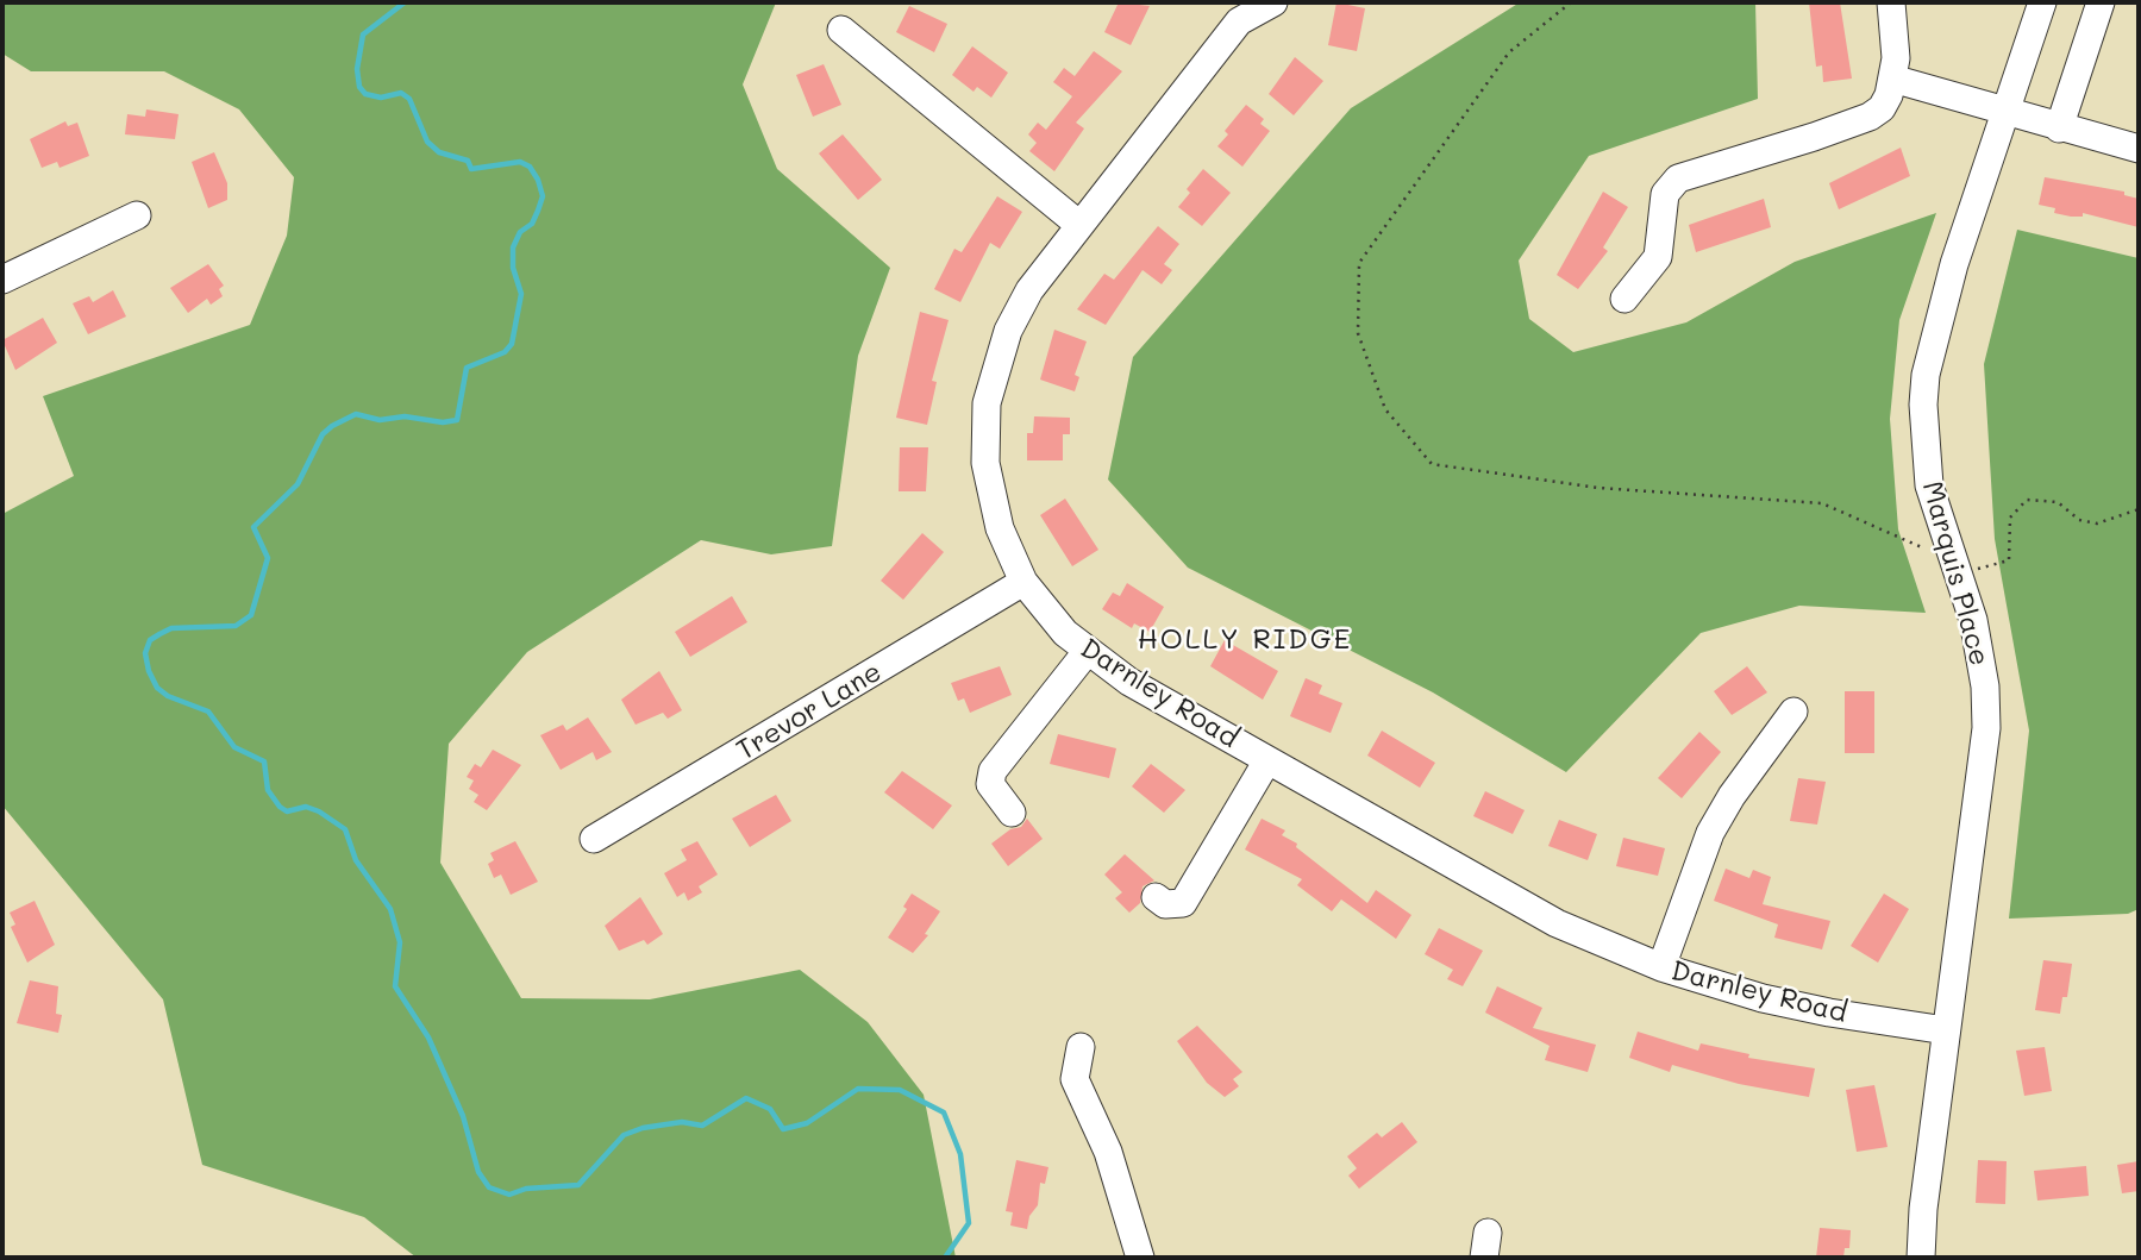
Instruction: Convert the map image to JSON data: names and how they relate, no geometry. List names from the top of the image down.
{
  "streets": {
    "street": ["Marquis Place", "Darnley Road", "Trevor Lane"]
  },
  "crossings": [
    ["Marquis Place", "Darnley Road"],
    ["Darnley Road", "Trevor Lane"]
  ],
  "districts": ["HOLLY RIDGE"]
}
